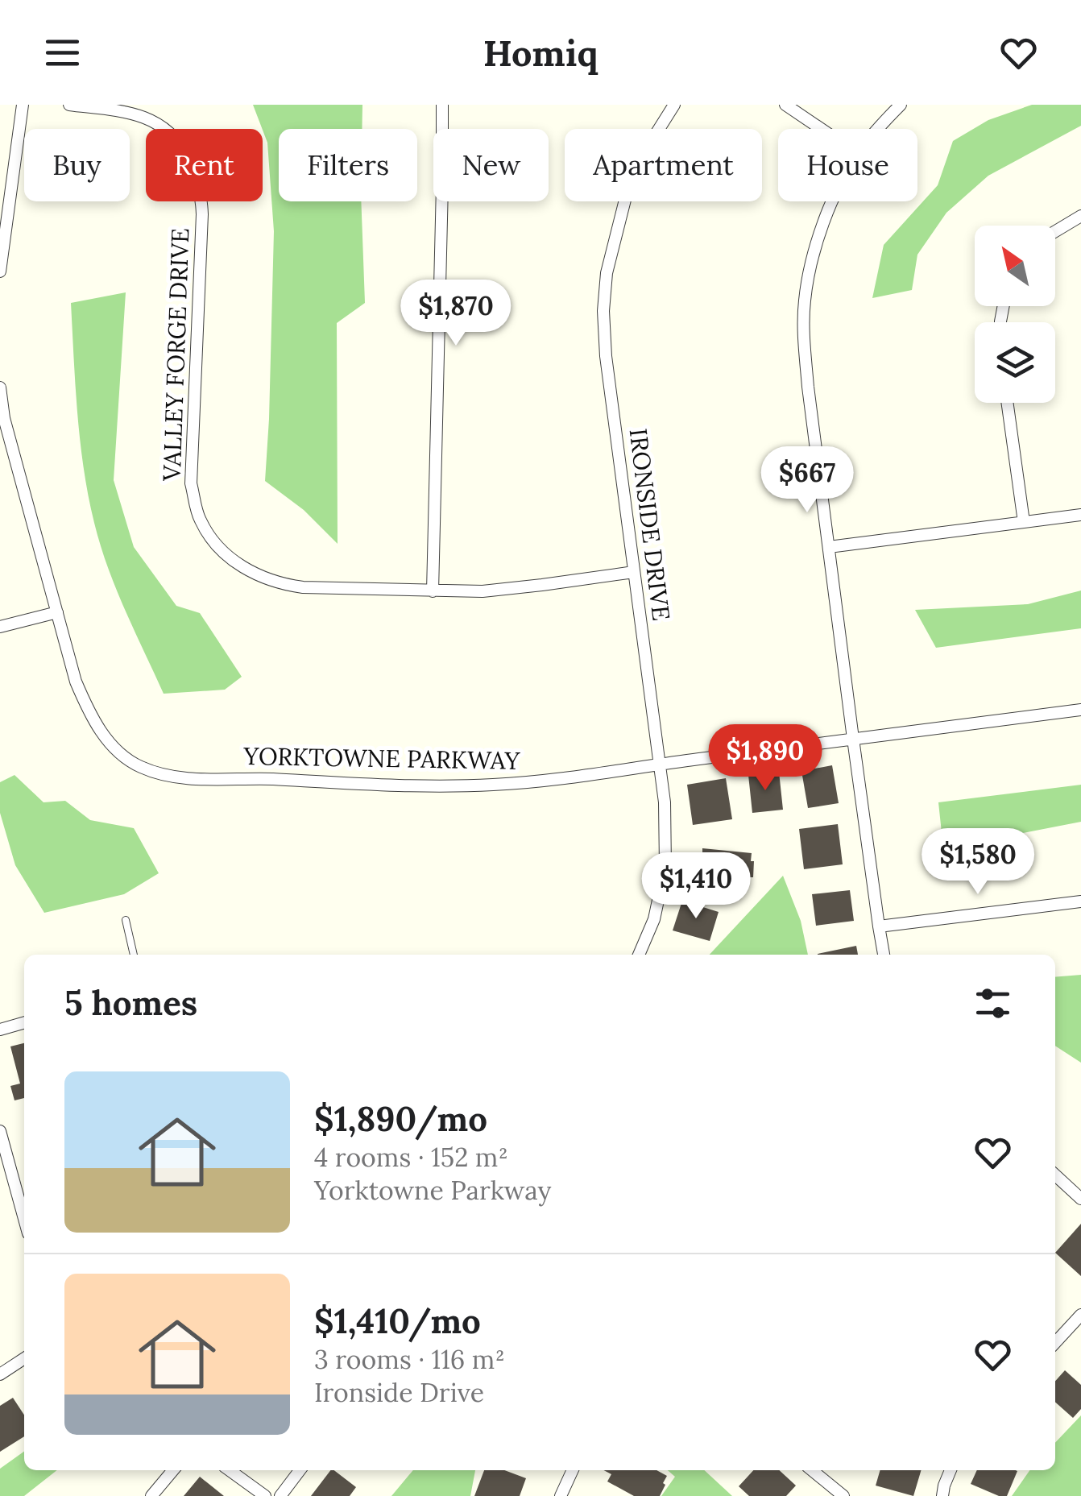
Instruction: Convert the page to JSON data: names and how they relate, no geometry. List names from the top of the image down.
{
  "streets": {
    "street": ["VALLEY FORGE DRIVE", "IRONSIDE DRIVE", "YORKTOWNE PARKWAY"]
  },
  "crossings": [
    ["VALLEY FORGE DRIVE", "IRONSIDE DRIVE"],
    ["IRONSIDE DRIVE", "YORKTOWNE PARKWAY"]
  ],
  "north": "top left",
  "page": {
    "header": "Homiq",
    "chip": [
      "Buy",
      "Rent",
      "Filters",
      "New",
      "Apartment",
      "House"
    ],
    "price": [
      "$1,870",
      "$667",
      "$1,890",
      "$1,580",
      "$1,410"
    ],
    "heading": "5 homes",
    "list": [
      {
        "name": "$1,890/mo",
        "note": "4 rooms · 152 m² · Yorktowne Parkway"
      },
      {
        "name": "$1,410/mo",
        "note": "3 rooms · 116 m² · Ironside Drive"
      }
    ]
  }
}
